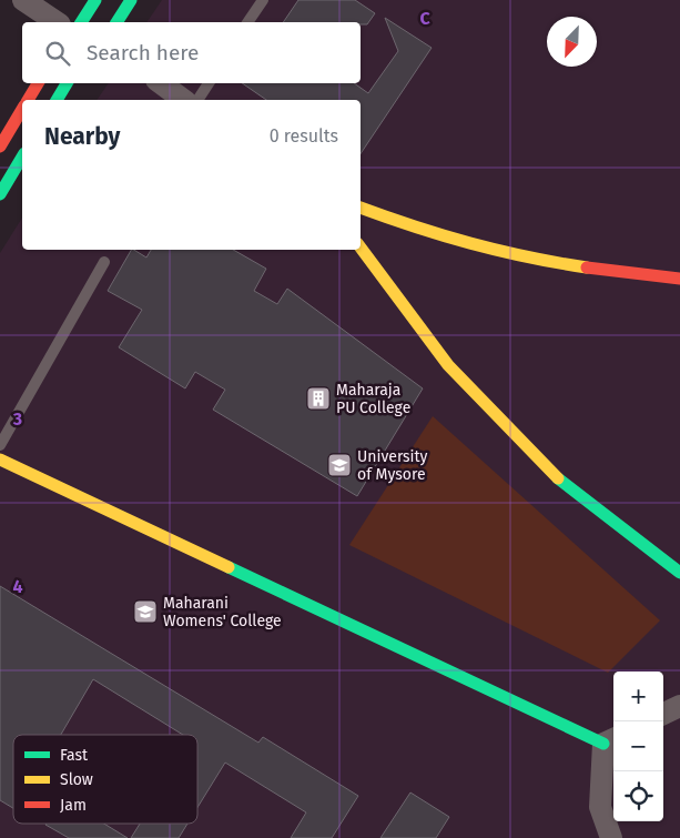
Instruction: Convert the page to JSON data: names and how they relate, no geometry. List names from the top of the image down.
{
  "places": {
    "building": ["Maharaja PU College"],
    "school or university": ["University of Mysore", "Maharani Womens' College"]
  },
  "legend": ["Fast", "Slow", "Jam"],
  "north": "bottom left",
  "page": {
    "search": "Search here",
    "heading": ["Nearby", "0 results"],
    "map_buttons": ["+", "−"]
  },
  "grid": {
    "columns": ["C"],
    "rows": ["3", "4"]
  }
}
